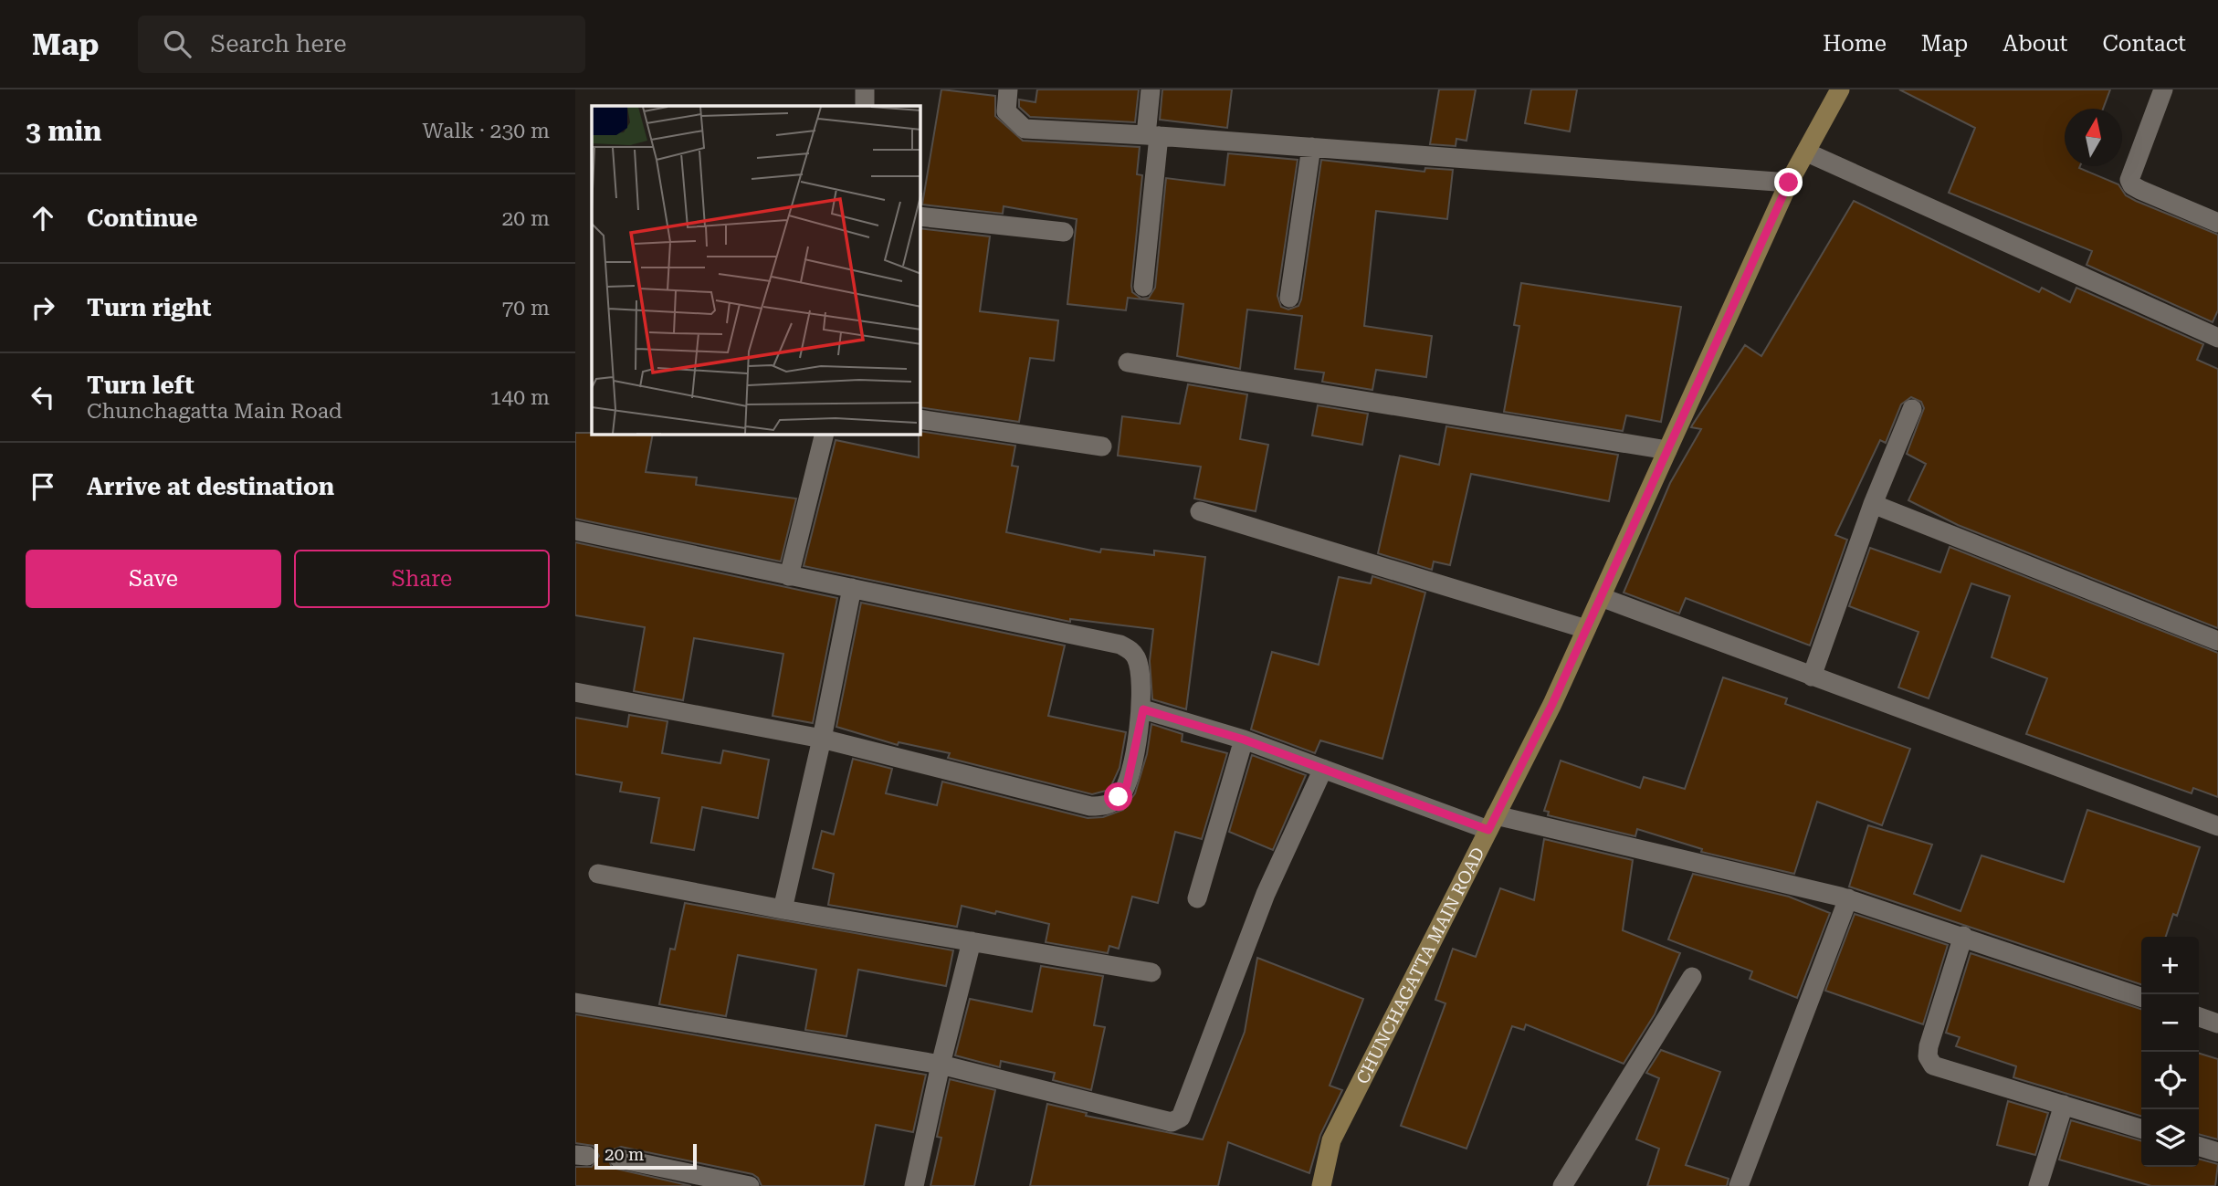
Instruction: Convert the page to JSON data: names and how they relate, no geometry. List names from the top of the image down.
{
  "streets": {
    "street": ["CHUNCHAGATTA MAIN ROAD"]
  },
  "scale_bar": "20 m",
  "north": "top",
  "page": {
    "header": "Map",
    "search": "Search here",
    "nav": [
      "Home",
      "Map",
      "About",
      "Contact"
    ],
    "heading": ["3 min", "Walk · 230 m"],
    "list": [
      ["Continue", "20 m"],
      ["Turn right", "70 m"],
      ["Turn left", "Chunchagatta Main Road", "140 m"],
      "Arrive at destination"
    ],
    "buttons": ["Save", "Share"],
    "map_buttons": ["+", "−"],
    "scale": "20 m"
  }
}
